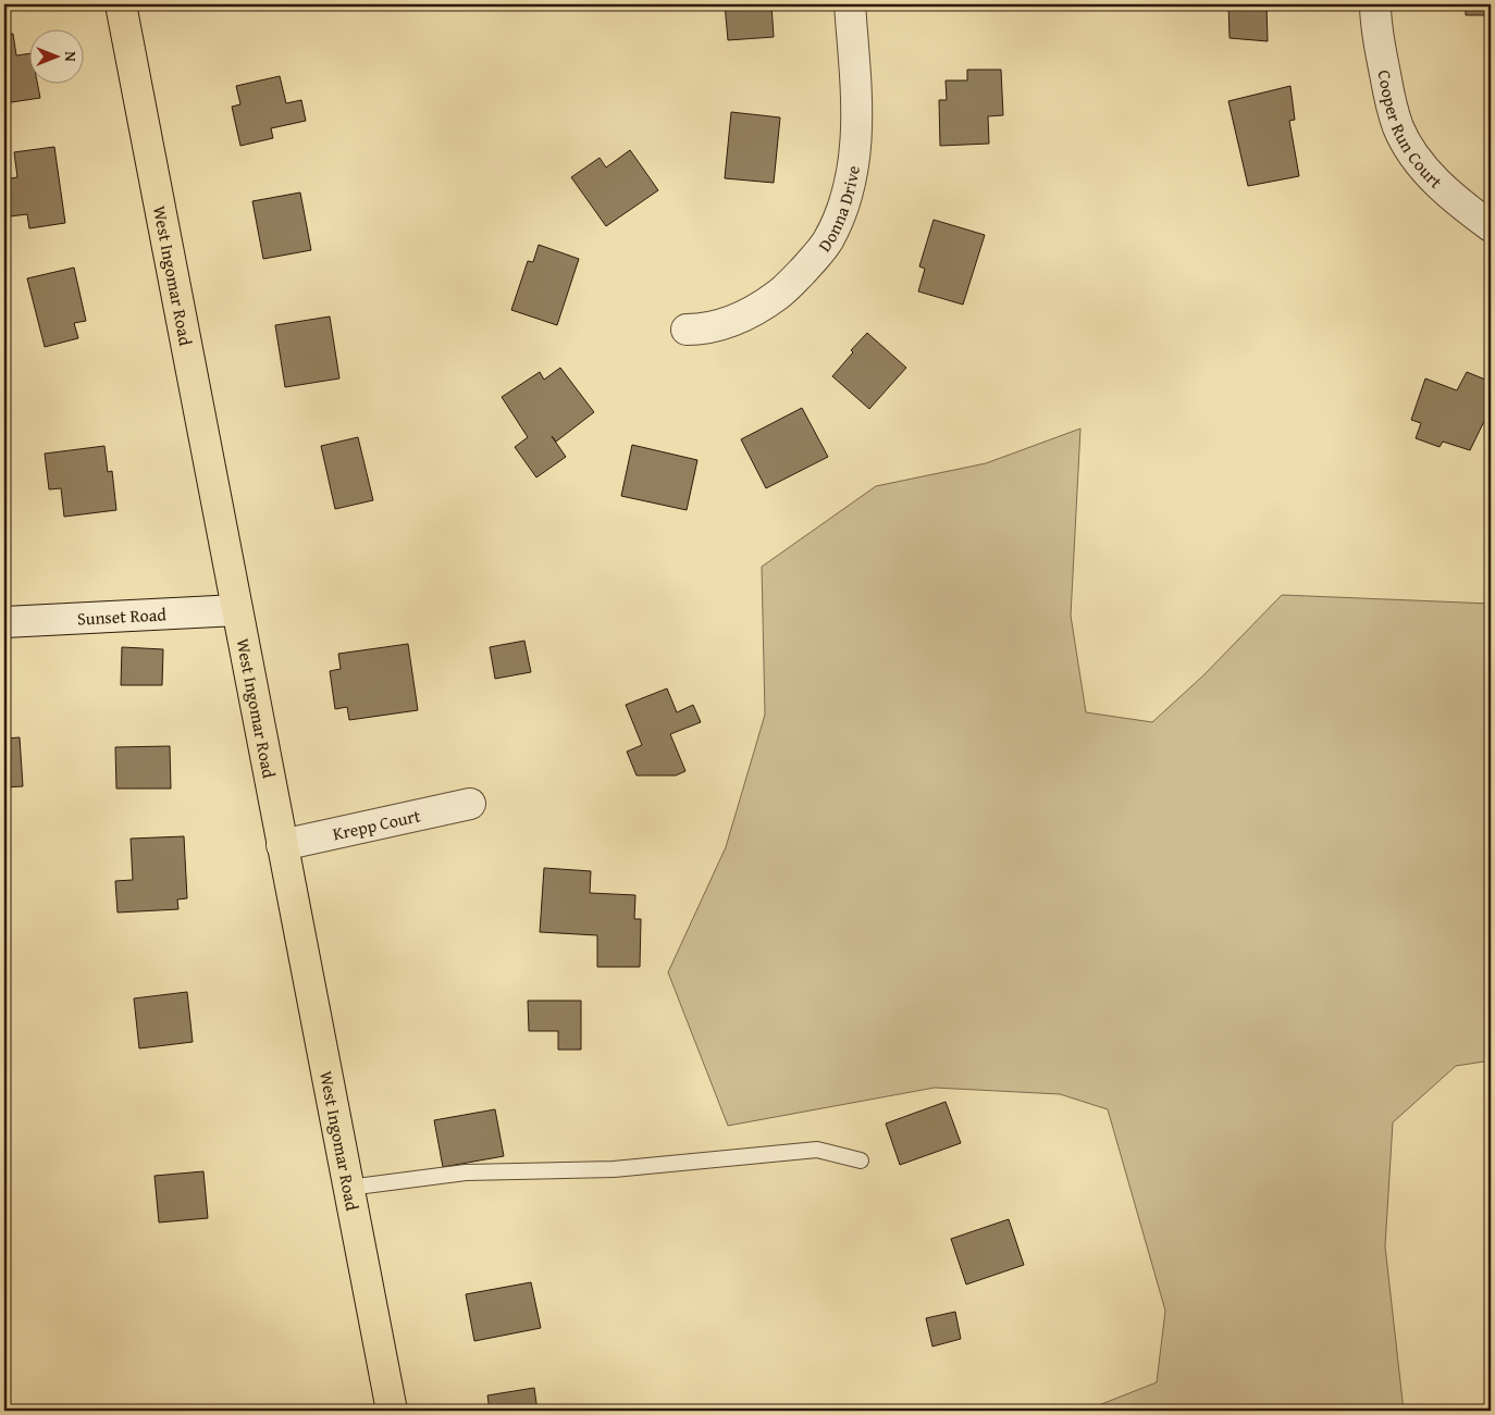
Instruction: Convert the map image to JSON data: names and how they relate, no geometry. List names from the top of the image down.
{
  "streets": {
    "main road": ["West Ingomar Road"],
    "street": [
      "Cooper Run Court",
      "Donna Drive",
      "Sunset Road",
      "Krepp Court"
    ]
  },
  "crossings": [
    ["West Ingomar Road", "Sunset Road"],
    ["West Ingomar Road", "Krepp Court"]
  ],
  "north": "right"
}
